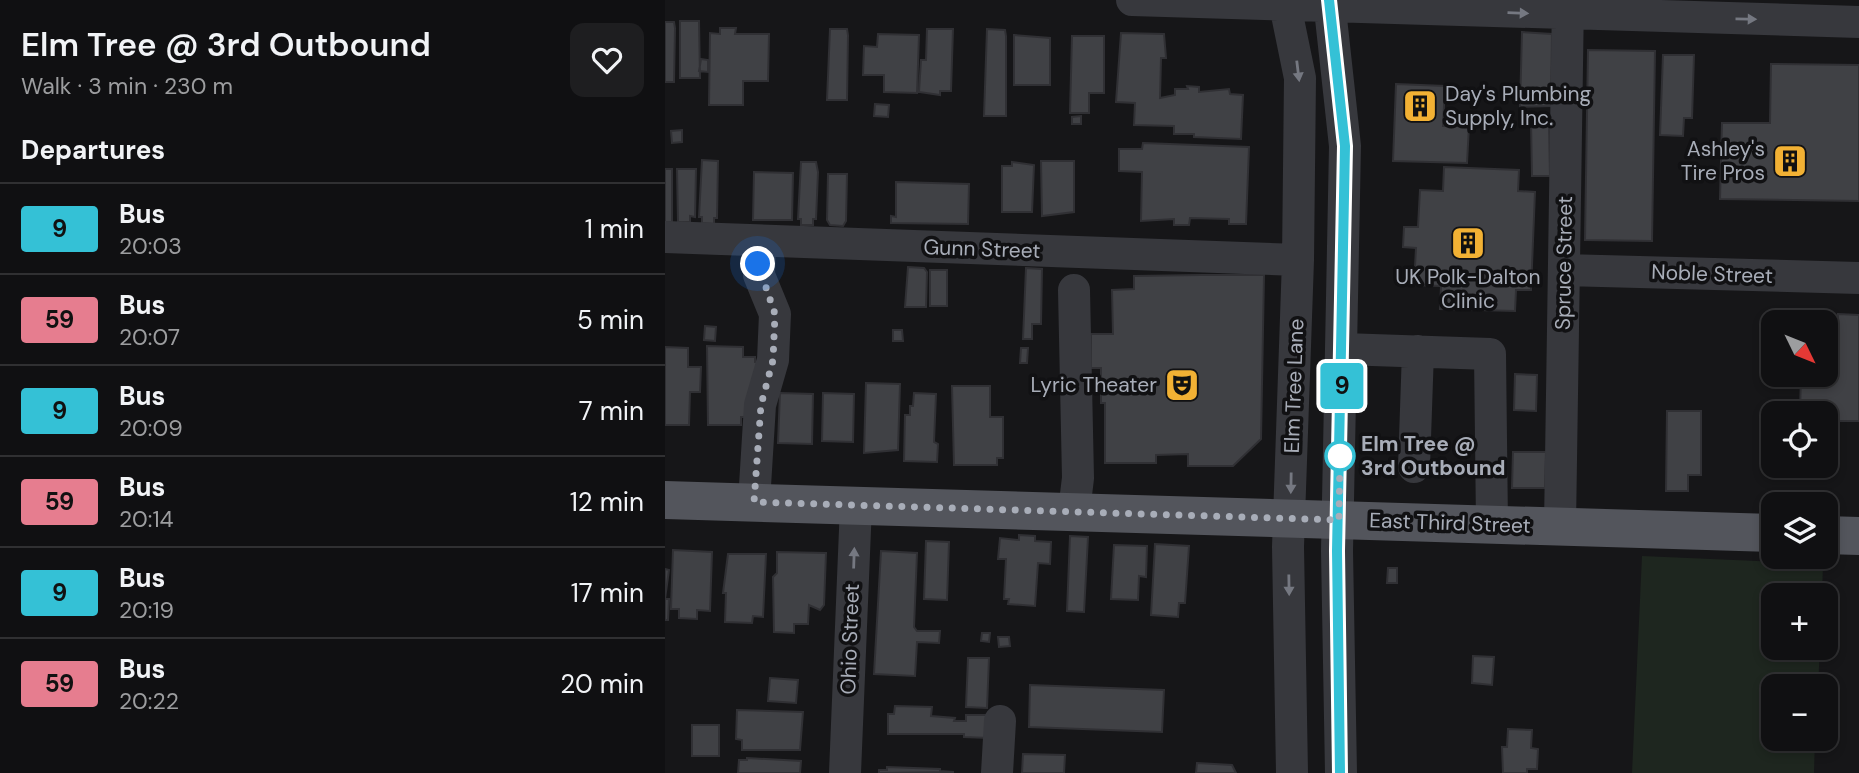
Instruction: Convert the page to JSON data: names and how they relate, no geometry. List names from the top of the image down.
{
  "streets": {
    "main road": ["East Third Street"],
    "street": [
      "Gunn Street",
      "Spruce Street",
      "Noble Street",
      "Elm Tree Lane",
      "Ohio Street"
    ]
  },
  "crossings": [
    ["Gunn Street", "Elm Tree Lane"],
    ["Spruce Street", "Noble Street"],
    ["Spruce Street", "East Third Street"],
    ["Elm Tree Lane", "East Third Street"],
    ["East Third Street", "Ohio Street"]
  ],
  "one_way": ["Ohio Street"],
  "places": {
    "building": ["Day's Plumbing Supply, Inc.", "Ashley's Tire Pros", "UK Polk-Dalton Clinic"],
    "theatre": ["Lyric Theater"],
    "other": ["Elm Tree @ 3rd Outbound"]
  },
  "lines": ["bus line 9"],
  "north": "bottom right",
  "page": {
    "heading": [
      ["Elm Tree @ 3rd Outbound", "Walk · 3 min · 230 m"],
      "Departures"
    ],
    "on_map": "9",
    "list": [
      {
        "mark": "9",
        "name": "Bus",
        "note": "20:03",
        "value": "1 min"
      },
      {
        "mark": "59",
        "name": "Bus",
        "note": "20:07",
        "value": "5 min"
      },
      {
        "mark": "9",
        "name": "Bus",
        "note": "20:09",
        "value": "7 min"
      },
      {
        "mark": "59",
        "name": "Bus",
        "note": "20:14",
        "value": "12 min"
      },
      {
        "mark": "9",
        "name": "Bus",
        "note": "20:19",
        "value": "17 min"
      },
      {
        "mark": "59",
        "name": "Bus",
        "note": "20:22",
        "value": "20 min"
      }
    ],
    "map_buttons": ["+", "−"]
  }
}
